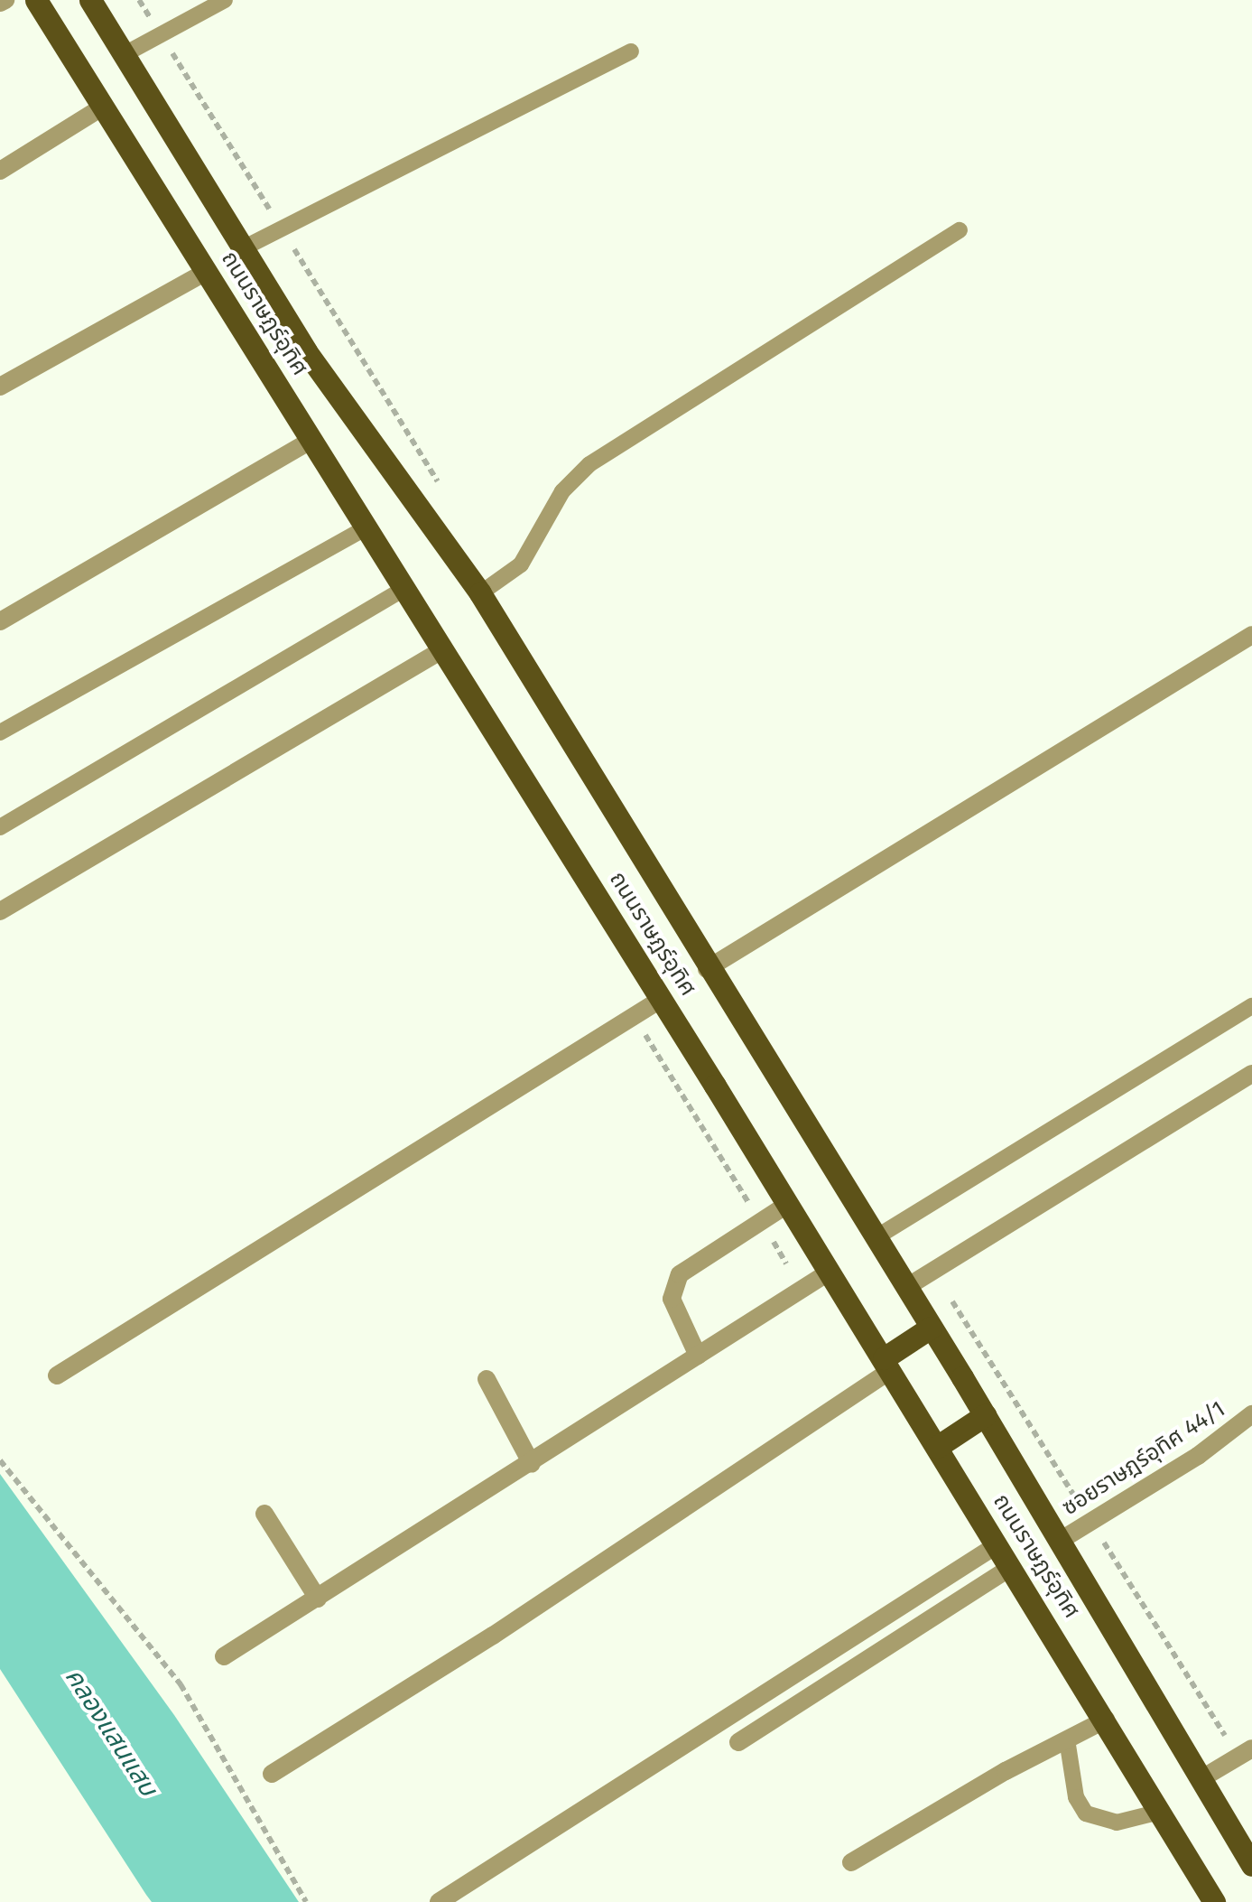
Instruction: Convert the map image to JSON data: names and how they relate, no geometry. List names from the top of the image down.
{
  "streets": {
    "main road": ["ถนนราษฎร์อุทิศ"],
    "street": ["ซอยราษฎร์อุทิศ 44/1"]
  },
  "crossings": [
    ["ถนนราษฎร์อุทิศ", "ซอยราษฎร์อุทิศ 44/1"]
  ],
  "water": ["คลองแสนแสบ"]
}
